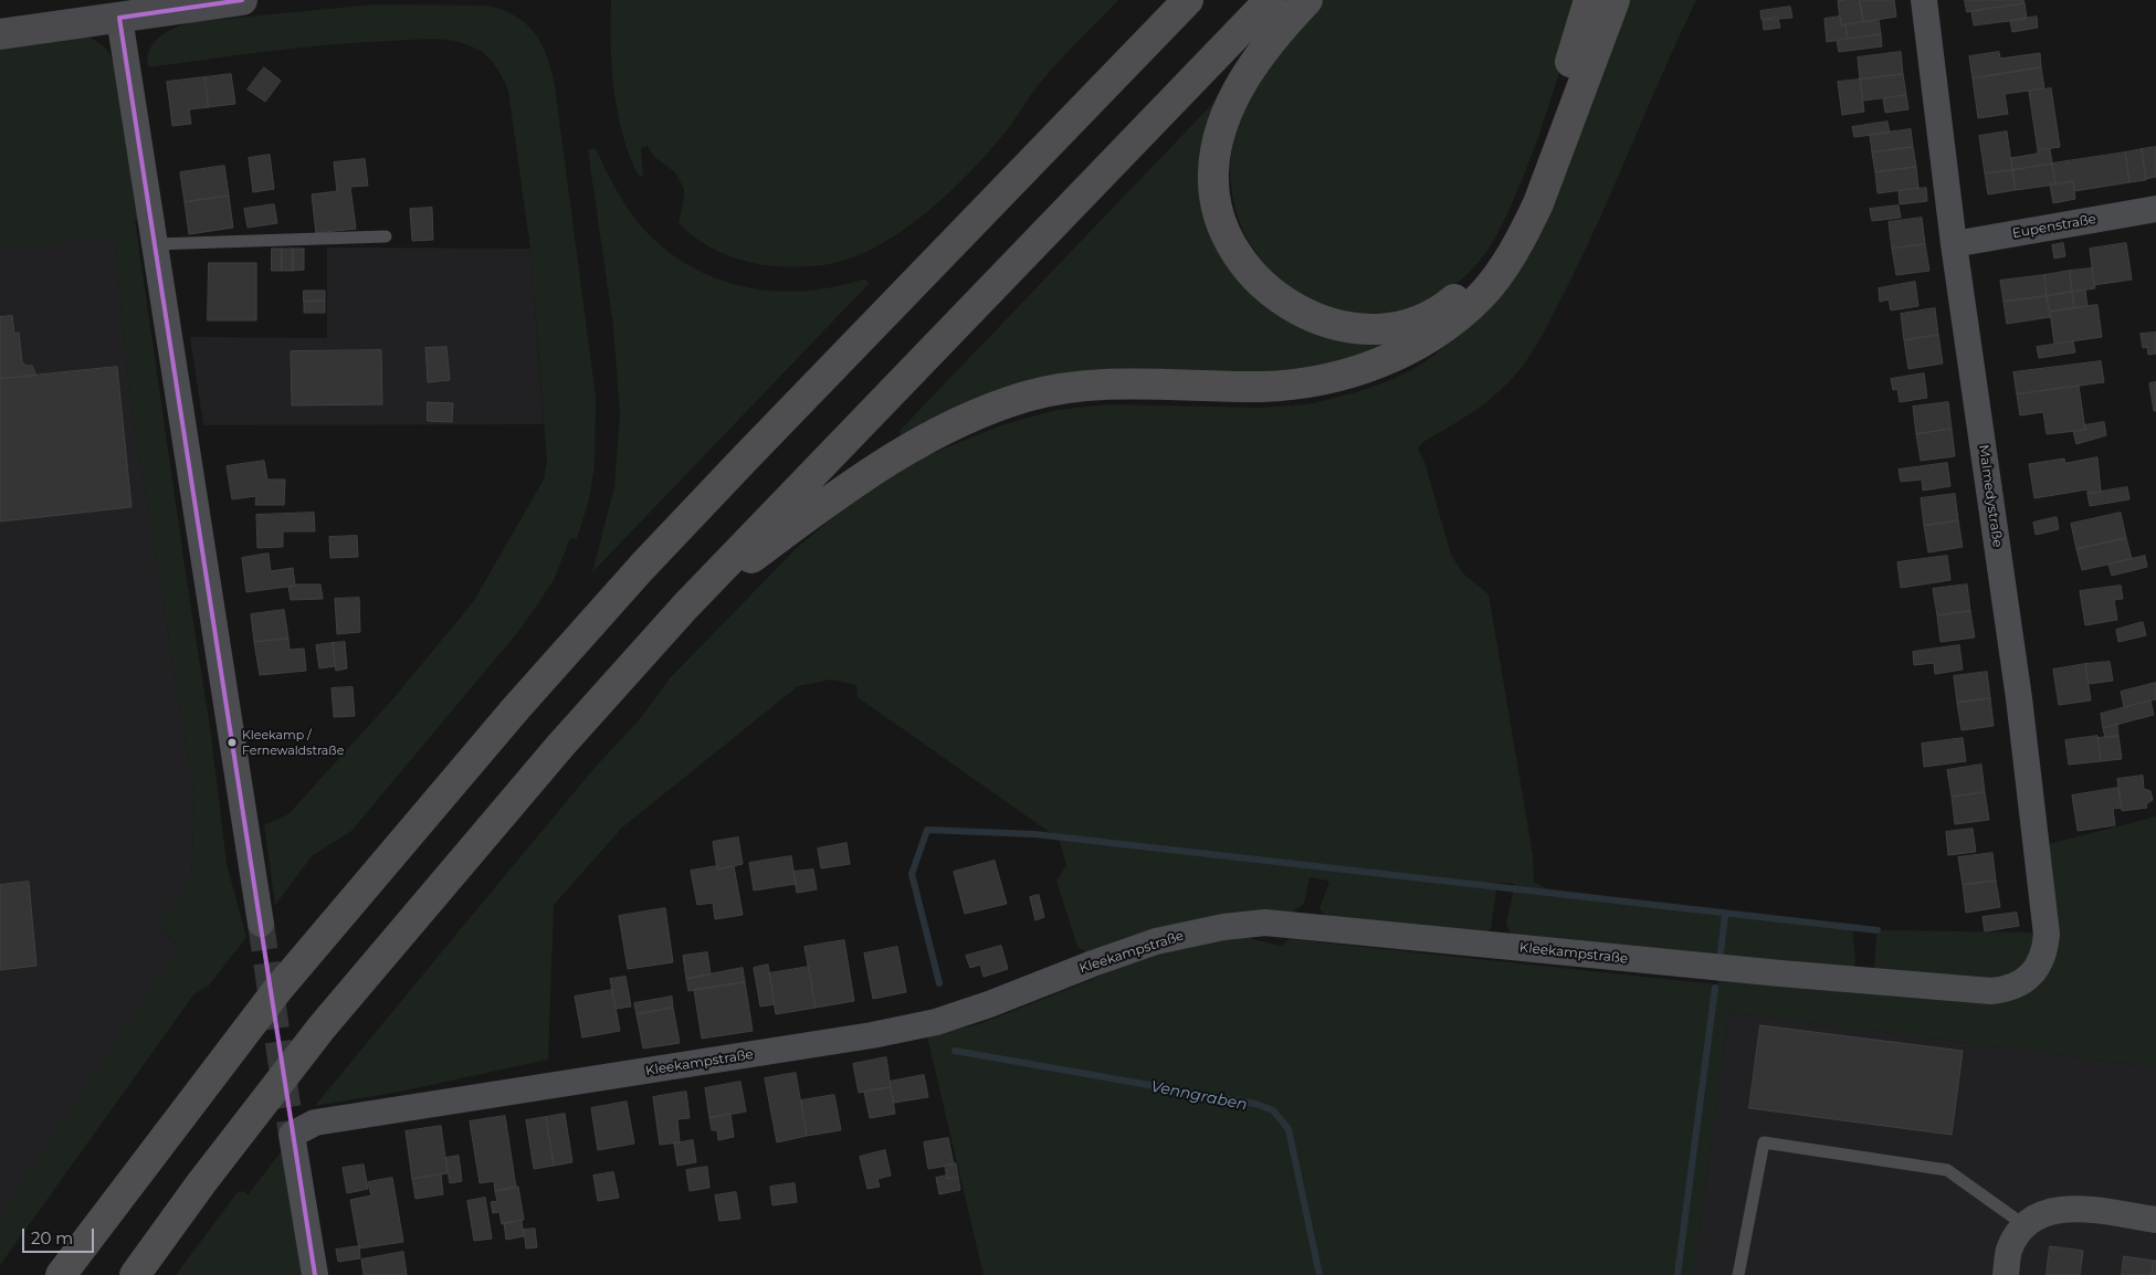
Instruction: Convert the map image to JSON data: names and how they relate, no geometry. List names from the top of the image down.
{
  "streets": {
    "street": ["Eupenstraße", "Malmedystraße", "Kleekampstraße"]
  },
  "crossings": [
    ["Eupenstraße", "Malmedystraße"],
    ["Malmedystraße", "Kleekampstraße"]
  ],
  "water": ["Venngraben"],
  "places": ["Kleekamp / Fernewaldstraße"],
  "scale_bar": "20 m"
}
